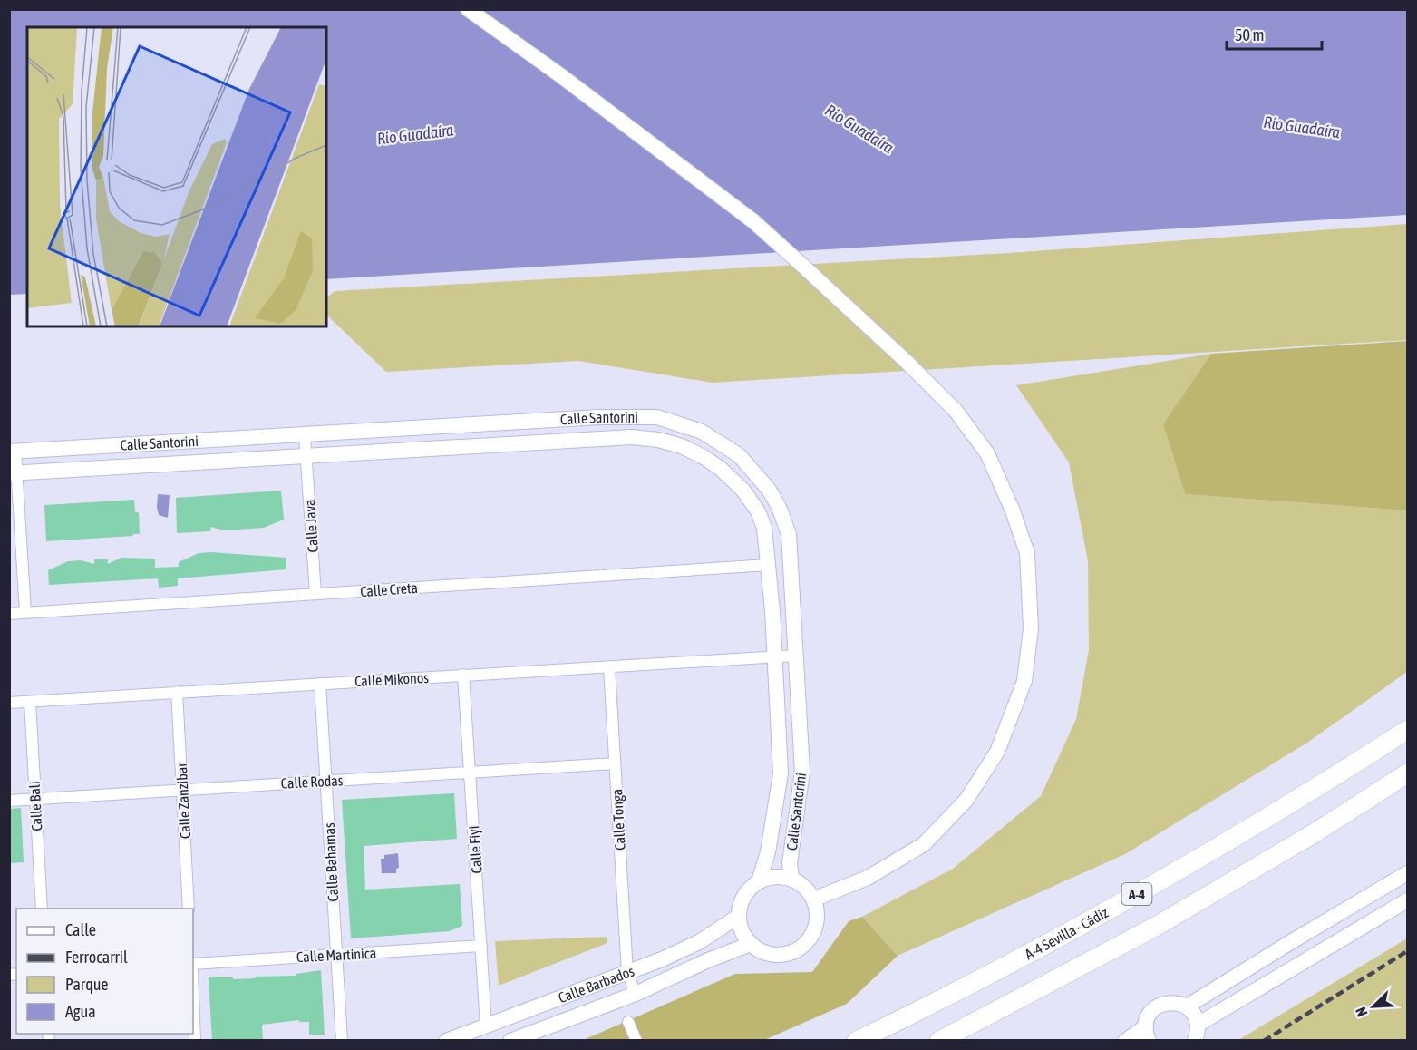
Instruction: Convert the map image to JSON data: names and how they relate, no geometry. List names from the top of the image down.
{
  "streets": {
    "highway": ["A-4", "A-4 Sevilla - Cádiz"],
    "street": [
      "Calle Santorini",
      "Calle Java",
      "Calle Creta",
      "Calle Mikonos",
      "Calle Rodas",
      "Calle Zanzíbar",
      "Calle Bali",
      "Calle Tonga",
      "Calle Fiyi",
      "Calle Bahamas",
      "Calle Martinica",
      "Calle Barbados"
    ]
  },
  "crossings": [
    ["Calle Santorini", "Calle Java"],
    ["Calle Santorini", "Calle Creta"],
    ["Calle Santorini", "Calle Mikonos"],
    ["Calle Santorini", "Calle Barbados"],
    ["Calle Java", "Calle Creta"],
    ["Calle Mikonos", "Calle Zanzíbar"],
    ["Calle Mikonos", "Calle Bali"],
    ["Calle Mikonos", "Calle Tonga"],
    ["Calle Mikonos", "Calle Fiyi"],
    ["Calle Mikonos", "Calle Bahamas"],
    ["Calle Rodas", "Calle Zanzíbar"],
    ["Calle Rodas", "Calle Bali"],
    ["Calle Rodas", "Calle Tonga"],
    ["Calle Rodas", "Calle Fiyi"],
    ["Calle Rodas", "Calle Bahamas"],
    ["Calle Tonga", "Calle Barbados"],
    ["Calle Fiyi", "Calle Martinica"],
    ["Calle Fiyi", "Calle Barbados"],
    ["Calle Bahamas", "Calle Martinica"]
  ],
  "water": ["Río Guadaíra"],
  "legend": [
    "Calle",
    "Ferrocarril",
    "Parque",
    "Agua"
  ],
  "scale_bar": "50 m",
  "north": "bottom left"
}
